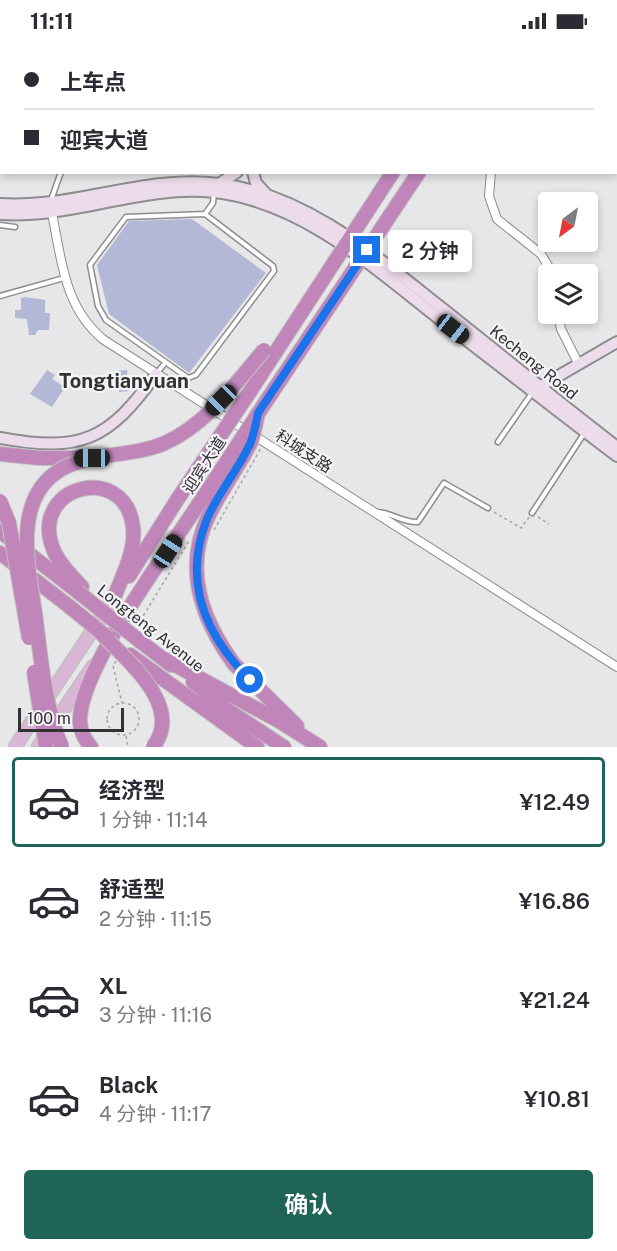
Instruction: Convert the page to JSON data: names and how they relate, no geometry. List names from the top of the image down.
{
  "streets": {
    "highway": ["迎宾大道", "Longteng Avenue"],
    "main road": ["Kecheng Road"],
    "street": ["科城支路"]
  },
  "crossings": [
    ["Kecheng Road", "科城支路"],
    ["Kecheng Road", "迎宾大道"]
  ],
  "districts": ["Tongtianyuan"],
  "scale_bar": "100 m",
  "north": "bottom left",
  "page": {
    "status": "11:11",
    "banner": ["上车点", "迎宾大道"],
    "bubble": "2 分钟",
    "scale": "100 m",
    "list": [
      {
        "name": "经济型",
        "note": "1 分钟 · 11:14",
        "value": "¥12.49"
      },
      {
        "name": "舒适型",
        "note": "2 分钟 · 11:15",
        "value": "¥16.86"
      },
      {
        "name": "XL",
        "note": "3 分钟 · 11:16",
        "value": "¥21.24"
      },
      {
        "name": "Black",
        "note": "4 分钟 · 11:17",
        "value": "¥10.81"
      }
    ],
    "buttons": "确认"
  }
}
